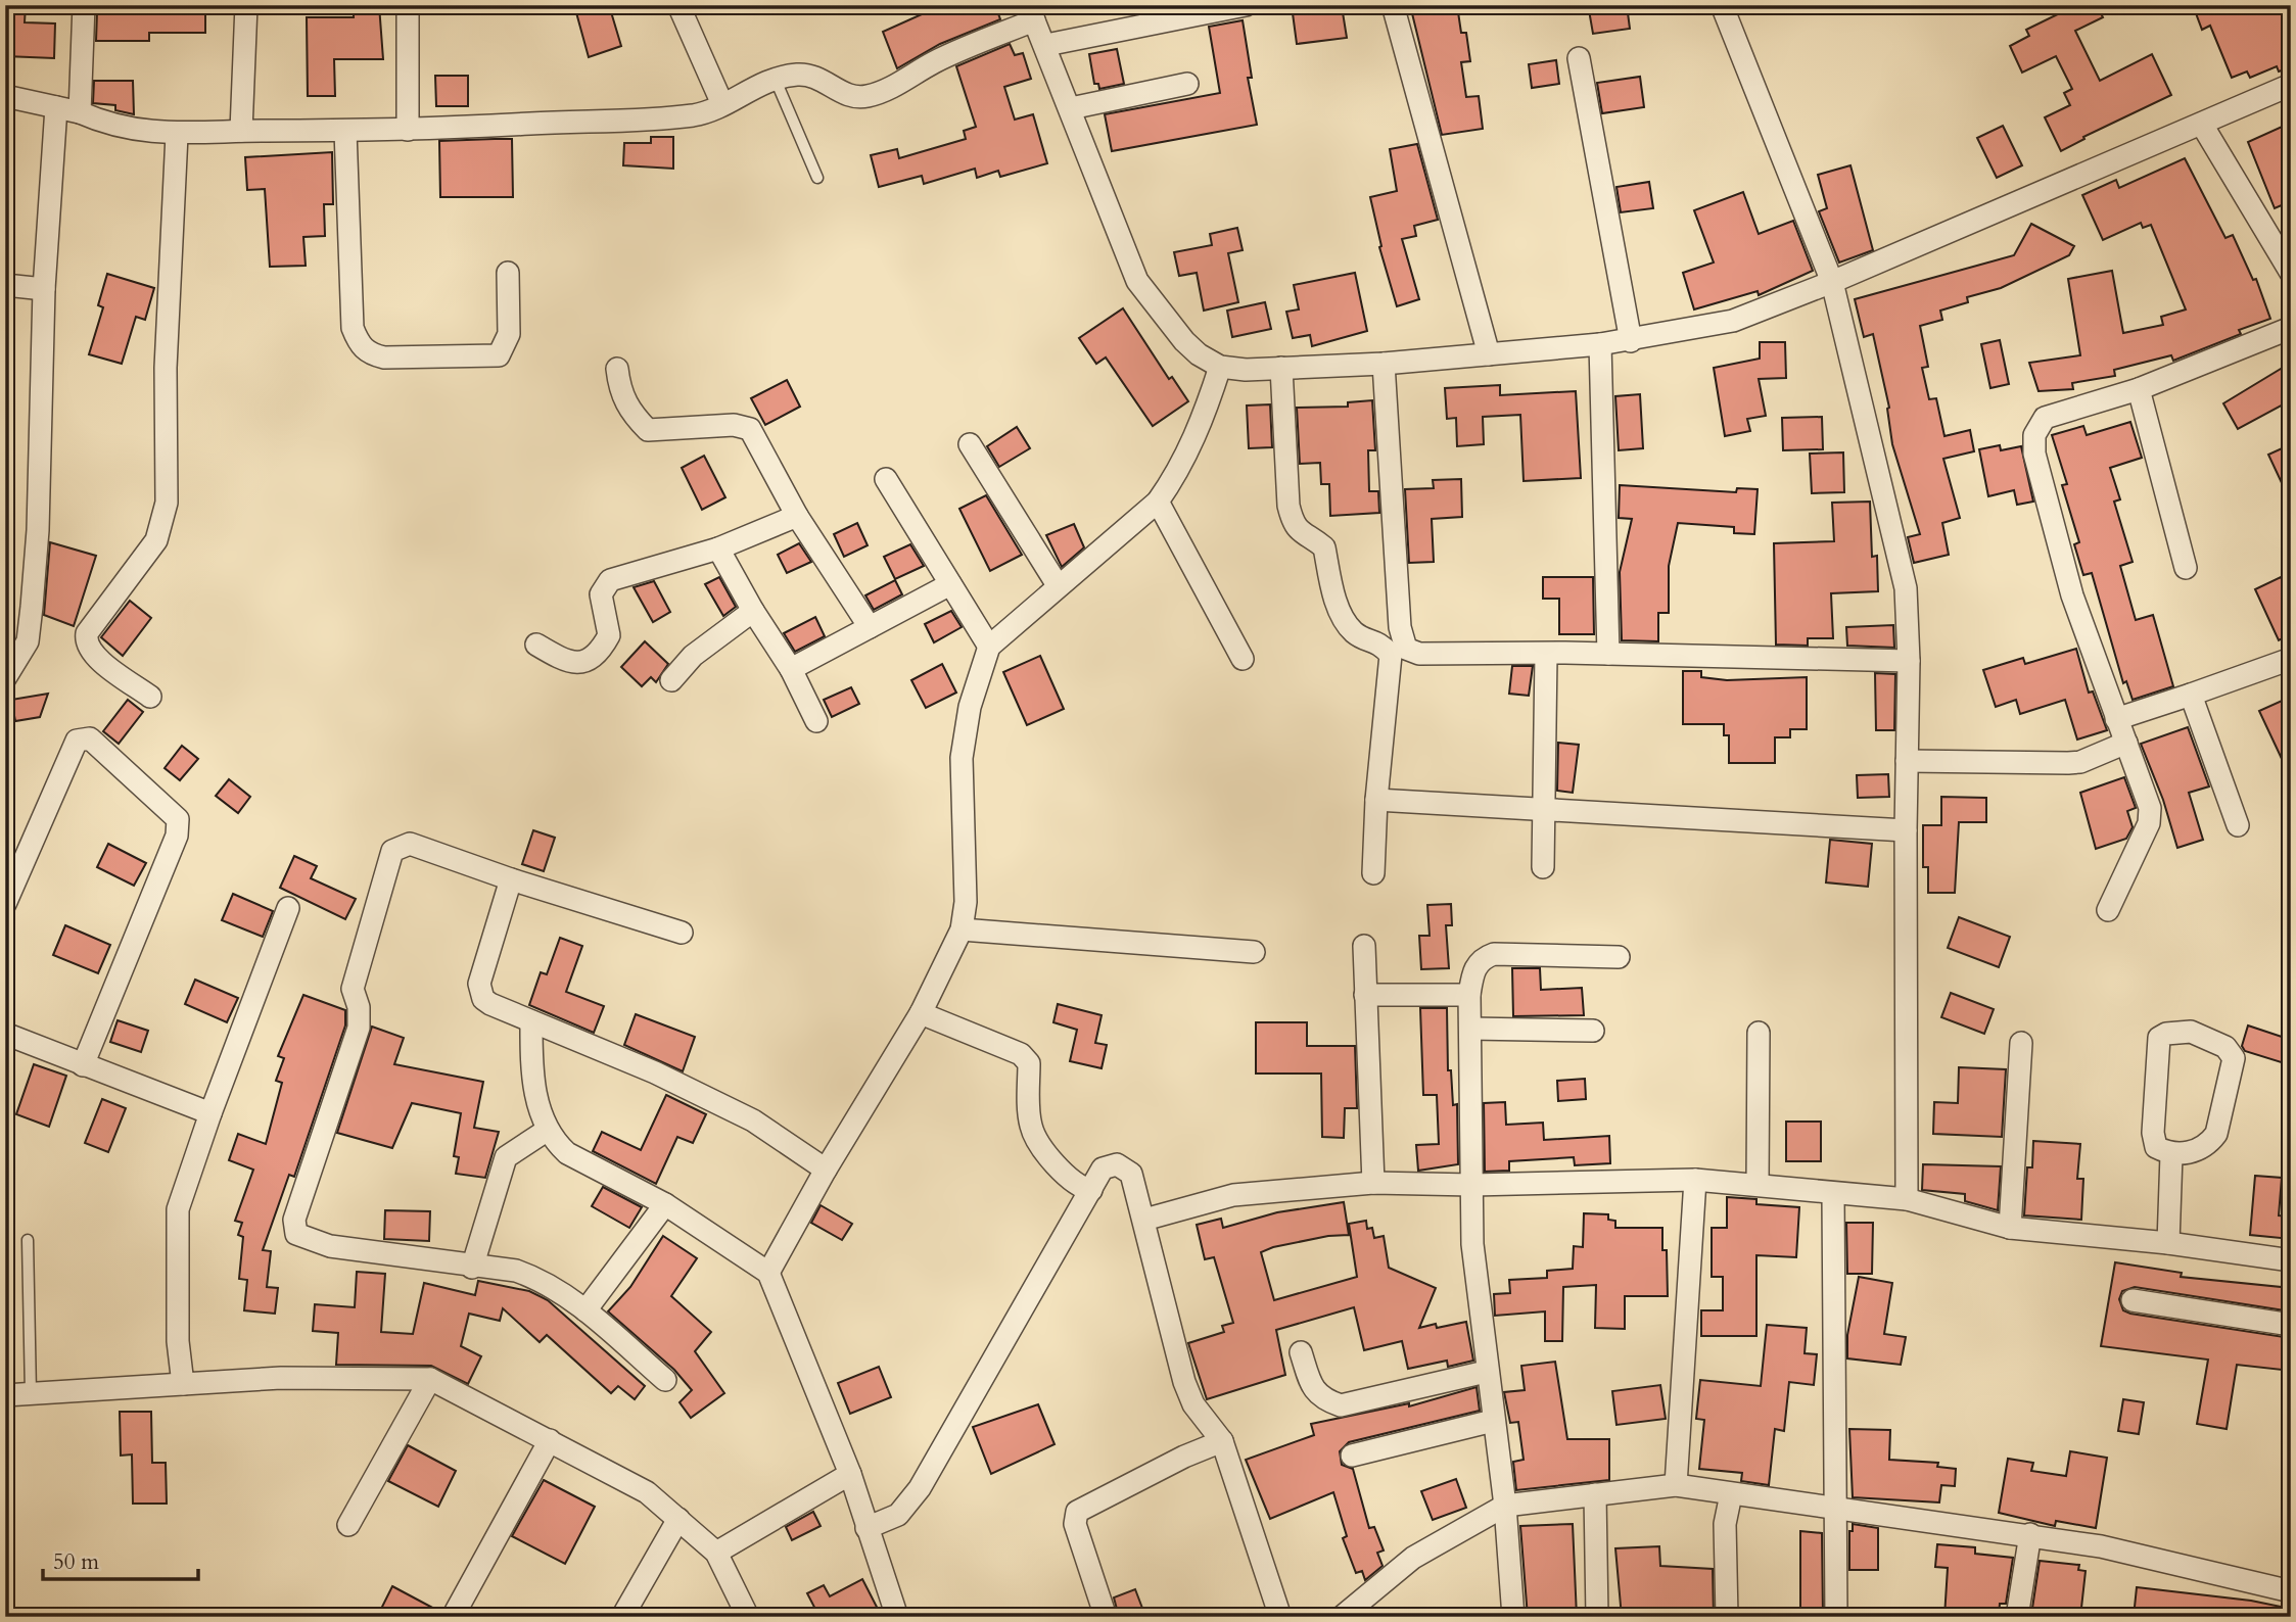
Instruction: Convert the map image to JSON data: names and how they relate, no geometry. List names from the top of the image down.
{
  "scale_bar": "50 m"
}
